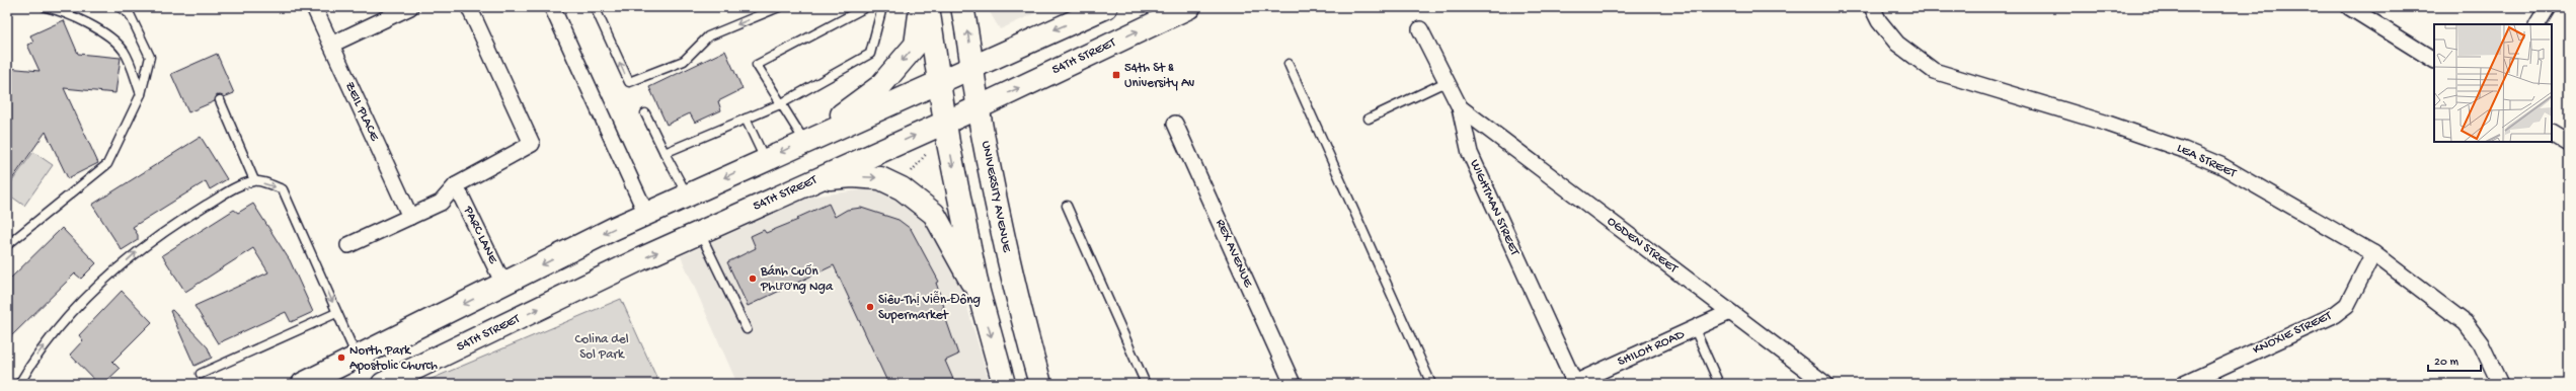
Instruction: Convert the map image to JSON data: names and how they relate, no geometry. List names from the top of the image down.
{
  "streets": {
    "main road": ["54TH STREET", "UNIVERSITY AVENUE"],
    "street": [
      "ZEIL PLACE",
      "LEA STREET",
      "WIGHTMAN STREET",
      "PARC LANE",
      "OGDEN STREET",
      "REX AVENUE",
      "KNOXIE STREET",
      "SHILOH ROAD"
    ]
  },
  "crossings": [
    ["54TH STREET", "UNIVERSITY AVENUE"],
    ["LEA STREET", "KNOXIE STREET"],
    ["WIGHTMAN STREET", "OGDEN STREET"],
    ["WIGHTMAN STREET", "SHILOH ROAD"],
    ["OGDEN STREET", "SHILOH ROAD"]
  ],
  "parks": ["Colina del Sol Park"],
  "places": {
    "transit": ["54th St & University Av"],
    "other": ["Bánh Cuốn Phương Nga", "Siêu-Thị Viễn-Đông Supermarket", "North Park Apostolic Church"]
  },
  "scale_bar": "20 m"
}
